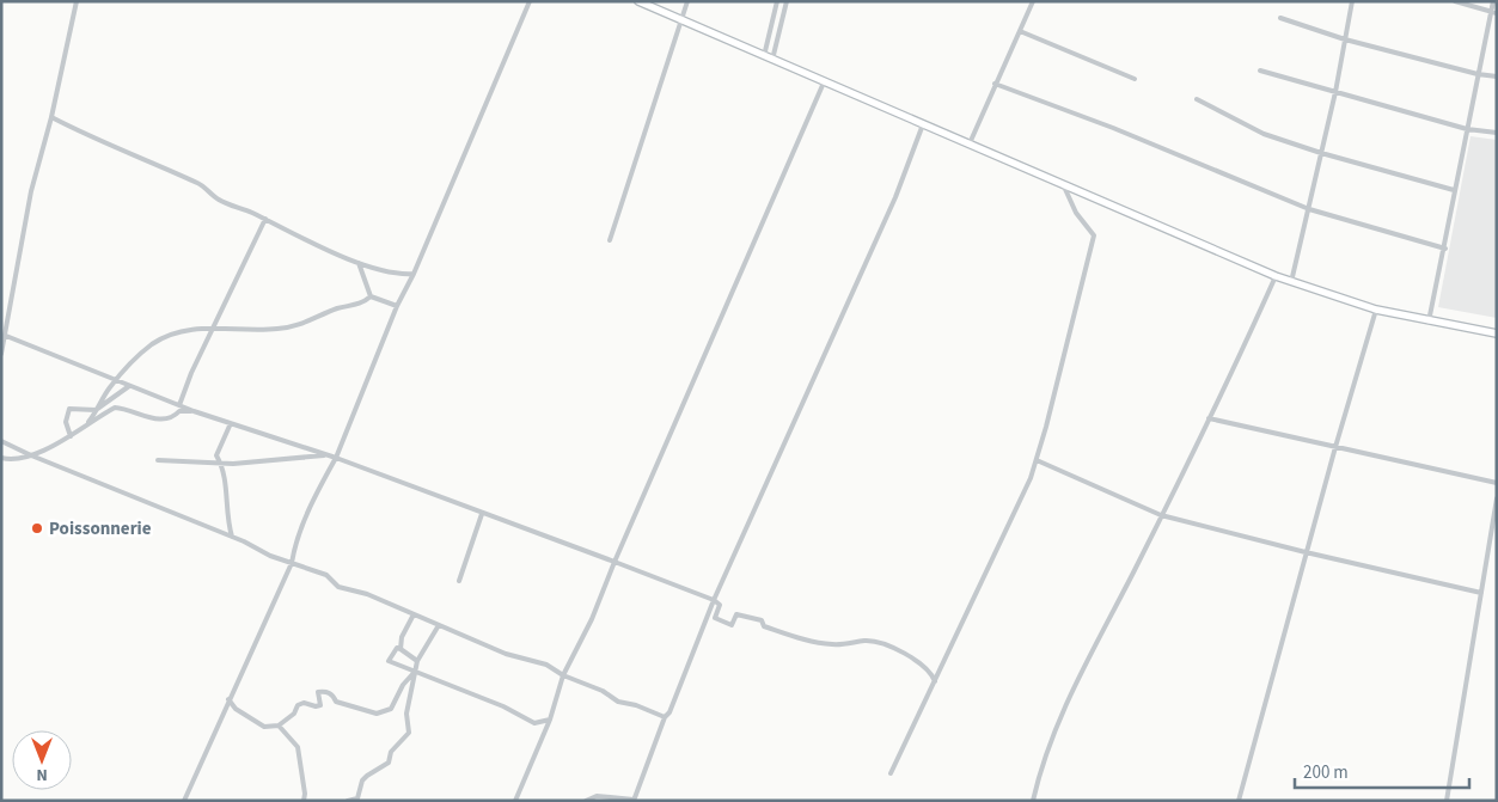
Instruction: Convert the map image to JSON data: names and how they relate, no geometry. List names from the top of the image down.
{
  "places": ["Poissonnerie"],
  "scale_bar": "200 m",
  "north": "bottom"
}
